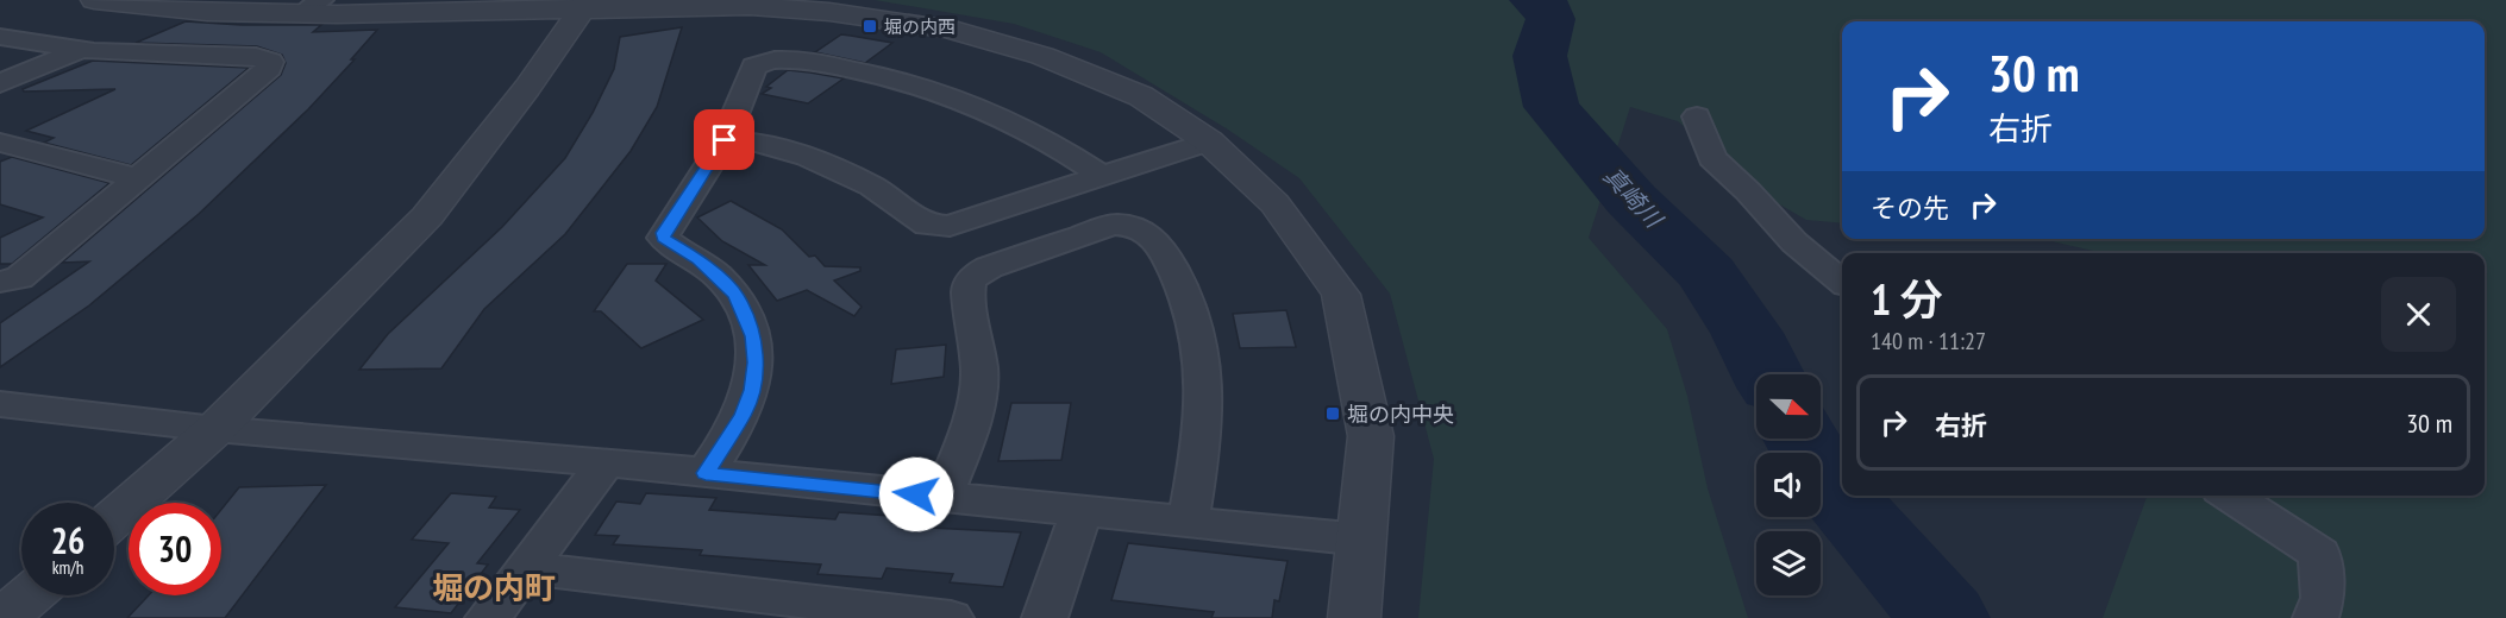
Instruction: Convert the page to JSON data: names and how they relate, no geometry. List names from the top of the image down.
{
  "districts": ["堀の内町"],
  "water": ["真崎川"],
  "places": {
    "transit": ["堀の内西", "堀の内中央"]
  },
  "north": "right",
  "page": {
    "turn": ["30 m", "右折"],
    "then": "その先",
    "heading": ["1 分", "140 m · 11:27"],
    "list": [
      {
        "name": "右折",
        "value": "30 m"
      }
    ],
    "speed": "26 km/h",
    "limit": "30"
  }
}
